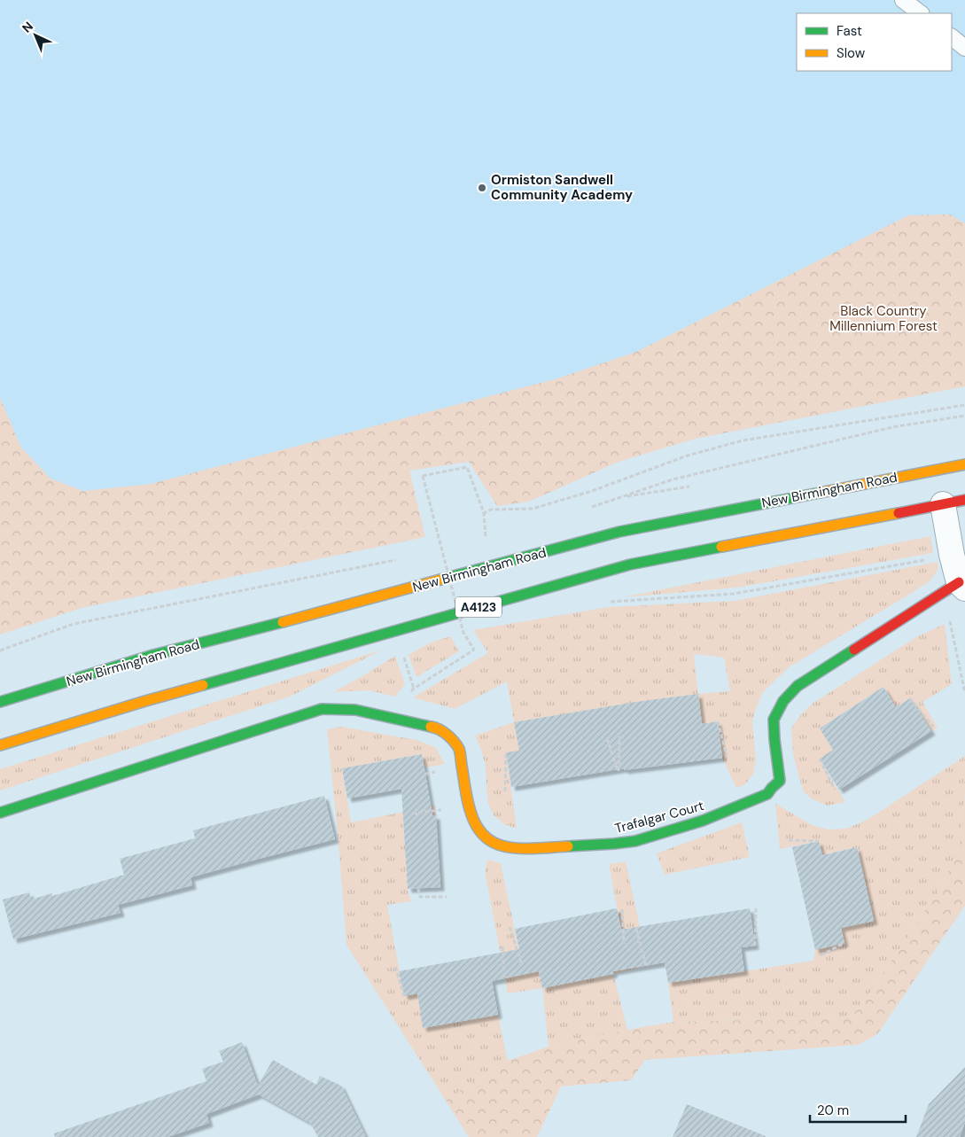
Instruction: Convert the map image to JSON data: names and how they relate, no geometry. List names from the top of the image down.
{
  "streets": {
    "main road": ["New Birmingham Road", "A4123", "Trafalgar Court"]
  },
  "parks": ["Black Country Millennium Forest"],
  "places": ["Ormiston Sandwell Community Academy"],
  "legend": ["Fast", "Slow"],
  "scale_bar": "20 m",
  "north": "top left"
}
